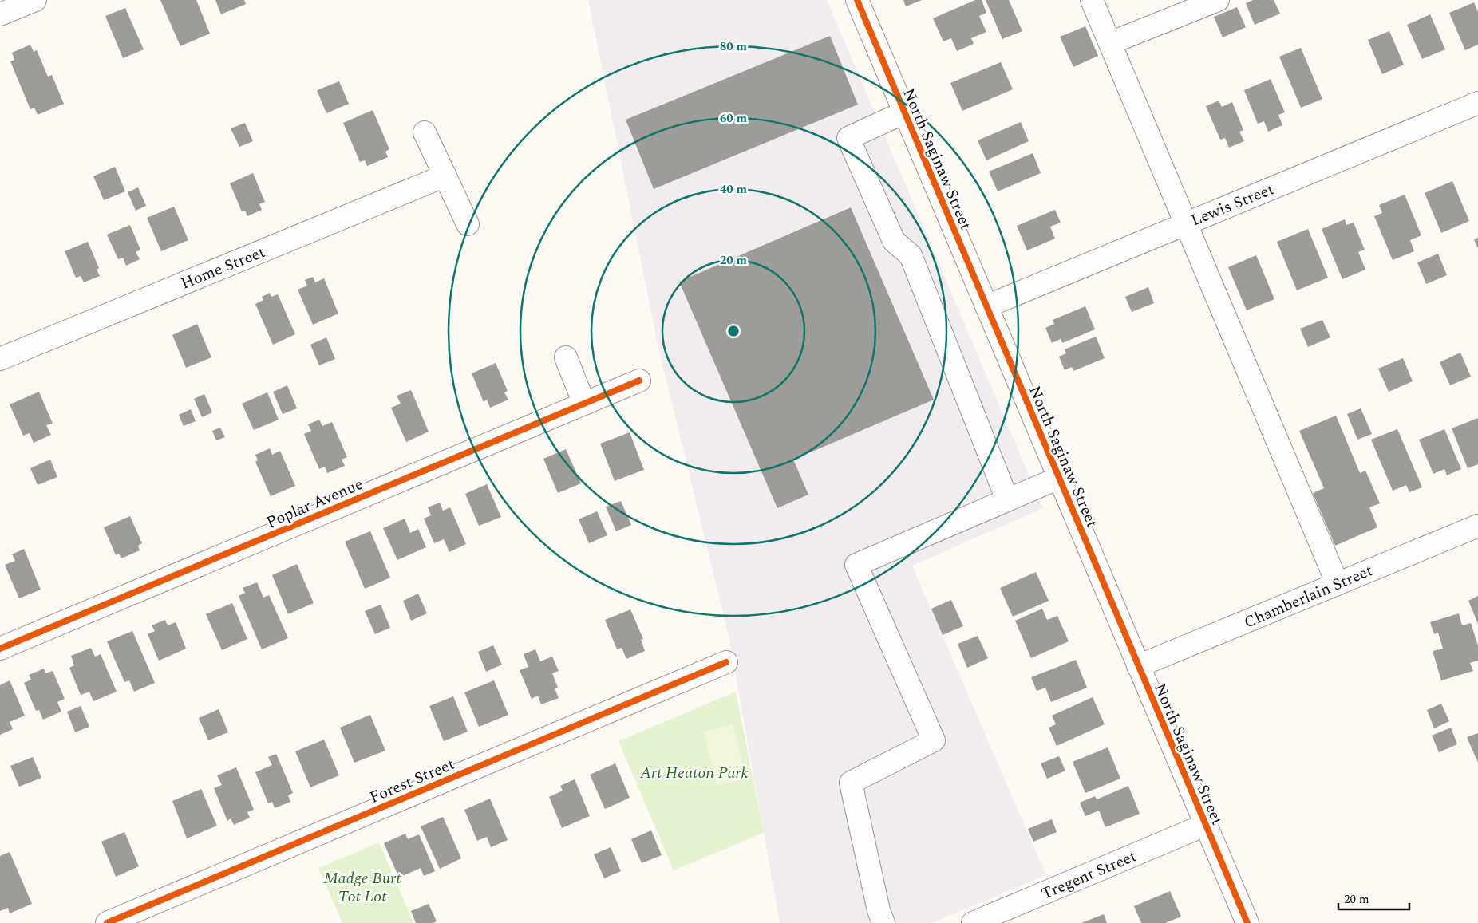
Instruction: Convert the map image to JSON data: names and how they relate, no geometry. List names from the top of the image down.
{
  "streets": {
    "street": [
      "North Saginaw Street",
      "Lewis Street",
      "Home Street",
      "Poplar Avenue",
      "Chamberlain Street",
      "Forest Street",
      "Tregent Street"
    ]
  },
  "crossings": [
    ["North Saginaw Street", "Lewis Street"],
    ["North Saginaw Street", "Chamberlain Street"],
    ["North Saginaw Street", "Tregent Street"]
  ],
  "parks": ["Art Heaton Park", "Madge Burt Tot Lot"],
  "scale_bar": "20 m",
  "rings": [
    "80 m",
    "60 m",
    "40 m",
    "20 m"
  ]
}
